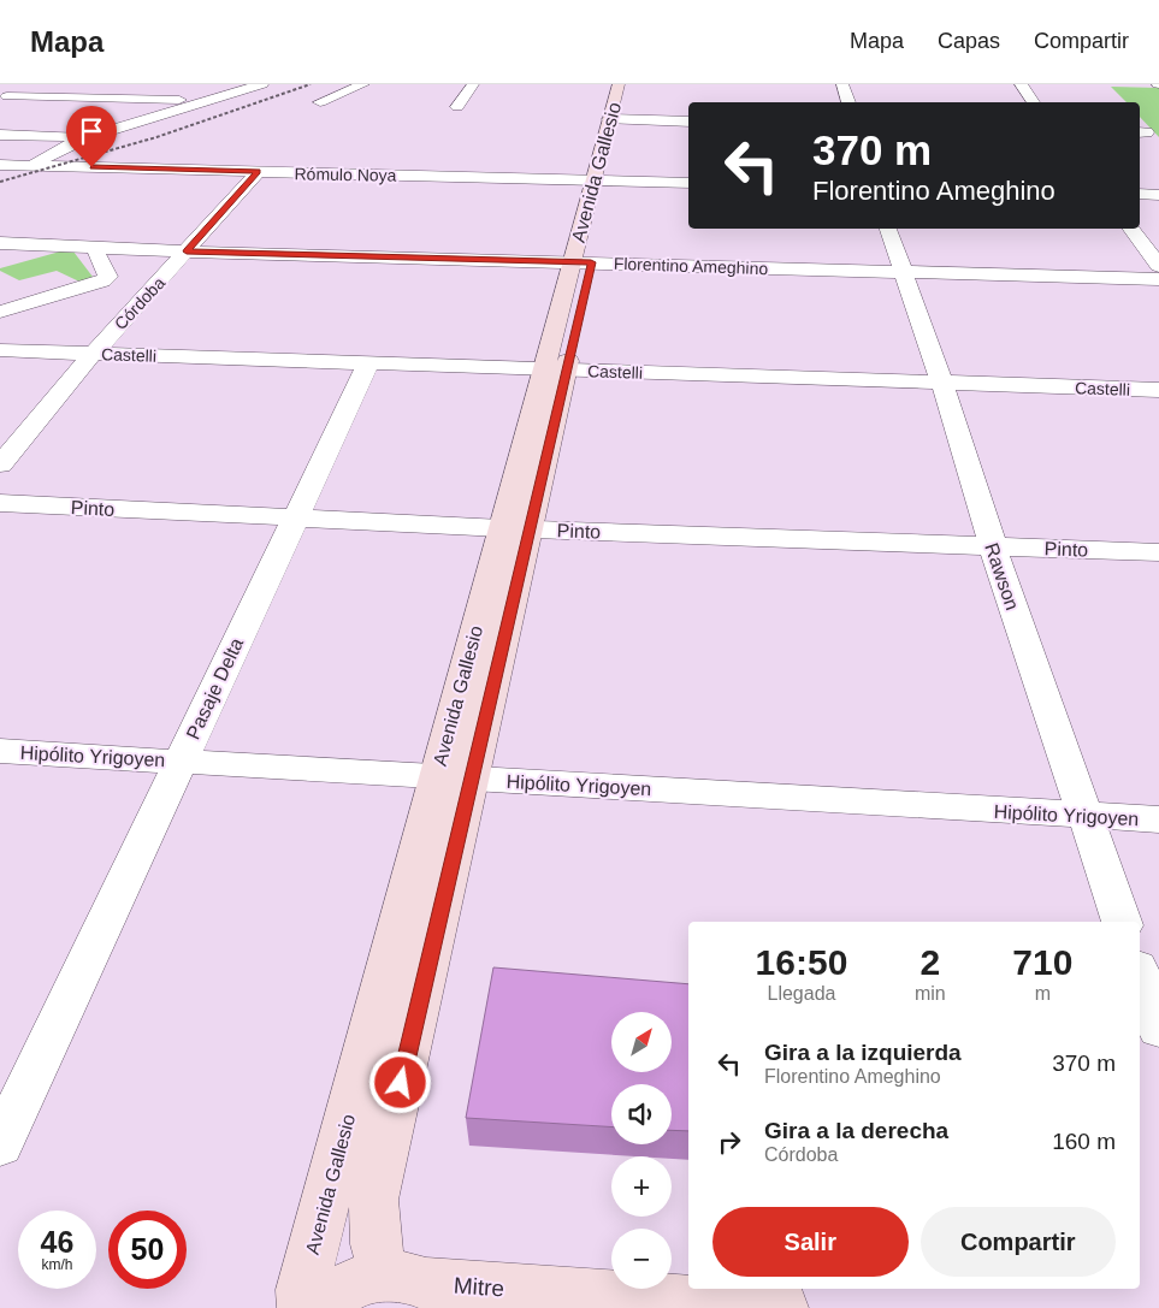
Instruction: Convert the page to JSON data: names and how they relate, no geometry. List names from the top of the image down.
{
  "streets": {
    "main road": ["Avenida Gallesio", "Mitre"],
    "street": [
      "Rómulo Noya",
      "Florentino Ameghino",
      "Córdoba",
      "Castelli",
      "Pinto",
      "Rawson",
      "Pasaje Delta",
      "Hipólito Yrigoyen"
    ]
  },
  "crossings": [
    ["Avenida Gallesio", "Rómulo Noya"],
    ["Avenida Gallesio", "Florentino Ameghino"],
    ["Avenida Gallesio", "Castelli"],
    ["Avenida Gallesio", "Pinto"],
    ["Avenida Gallesio", "Hipólito Yrigoyen"],
    ["Avenida Gallesio", "Mitre"],
    ["Rómulo Noya", "Córdoba"],
    ["Florentino Ameghino", "Córdoba"],
    ["Florentino Ameghino", "Rawson"],
    ["Córdoba", "Castelli"],
    ["Castelli", "Rawson"],
    ["Castelli", "Pasaje Delta"],
    ["Pinto", "Rawson"],
    ["Pinto", "Pasaje Delta"],
    ["Rawson", "Hipólito Yrigoyen"],
    ["Pasaje Delta", "Hipólito Yrigoyen"]
  ],
  "north": "top right",
  "page": {
    "header": "Mapa",
    "nav": ["Mapa", "Capas", "Compartir"],
    "turn": ["370 m", "Florentino Ameghino"],
    "eta": [
      "16:50",
      "Llegada",
      "2",
      "min",
      "710",
      "m"
    ],
    "map_buttons": ["+", "−"],
    "list": [
      {
        "name": "Gira a la izquierda",
        "note": "Florentino Ameghino",
        "value": "370 m"
      },
      {
        "name": "Gira a la derecha",
        "note": "Córdoba",
        "value": "160 m"
      }
    ],
    "buttons": ["Salir", "Compartir"],
    "speed": "46 km/h",
    "limit": "50"
  }
}
